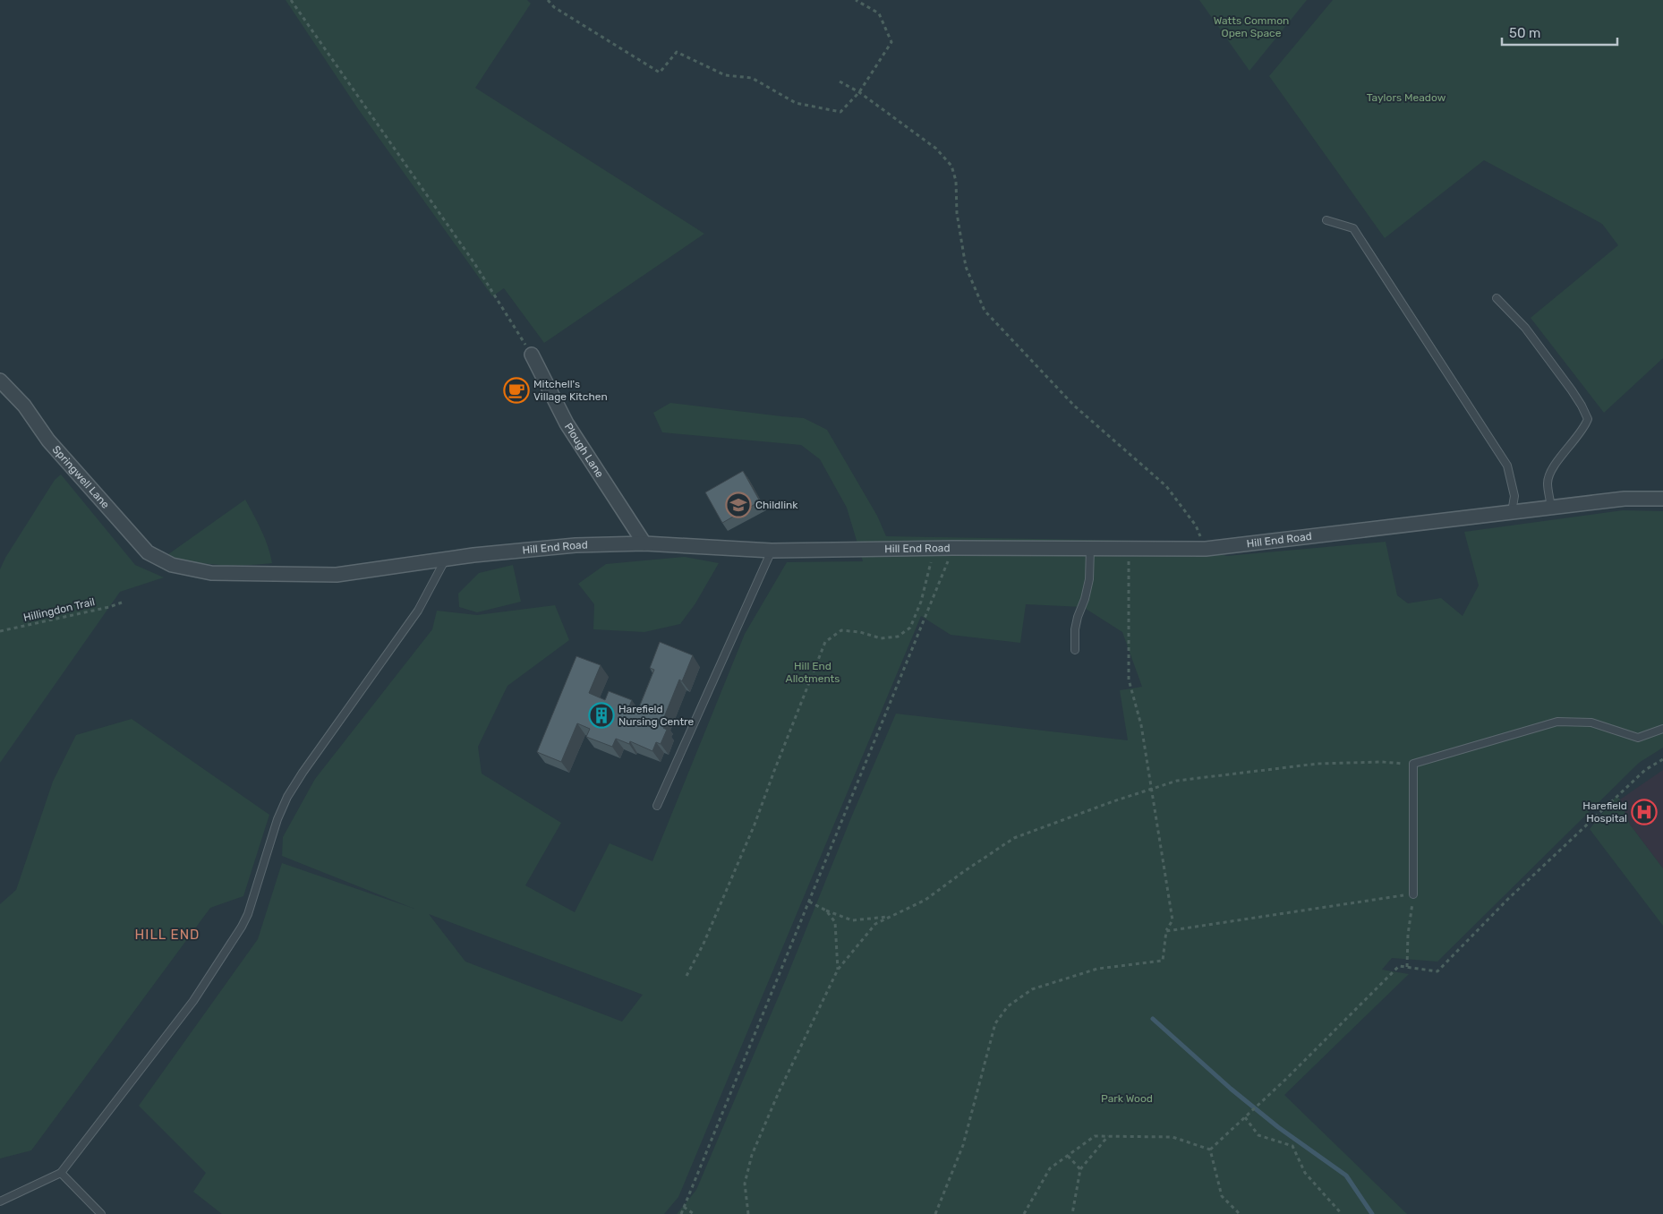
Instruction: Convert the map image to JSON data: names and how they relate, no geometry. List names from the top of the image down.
{
  "streets": {
    "street": ["Plough Lane", "Springwell Lane", "Hill End Road"],
    "path": ["Hillingdon Trail"]
  },
  "crossings": [
    ["Plough Lane", "Hill End Road"],
    ["Springwell Lane", "Hill End Road"]
  ],
  "districts": ["HILL END"],
  "parks": [
    "Watts Common Open Space",
    "Taylors Meadow",
    "Hill End Allotments",
    "Park Wood"
  ],
  "places": {
    "cafe": ["Mitchell's Village Kitchen"],
    "school or university": ["Childlink"],
    "building": ["Harefield Nursing Centre"],
    "hospital": ["Harefield Hospital"]
  },
  "scale_bar": "50 m"
}
